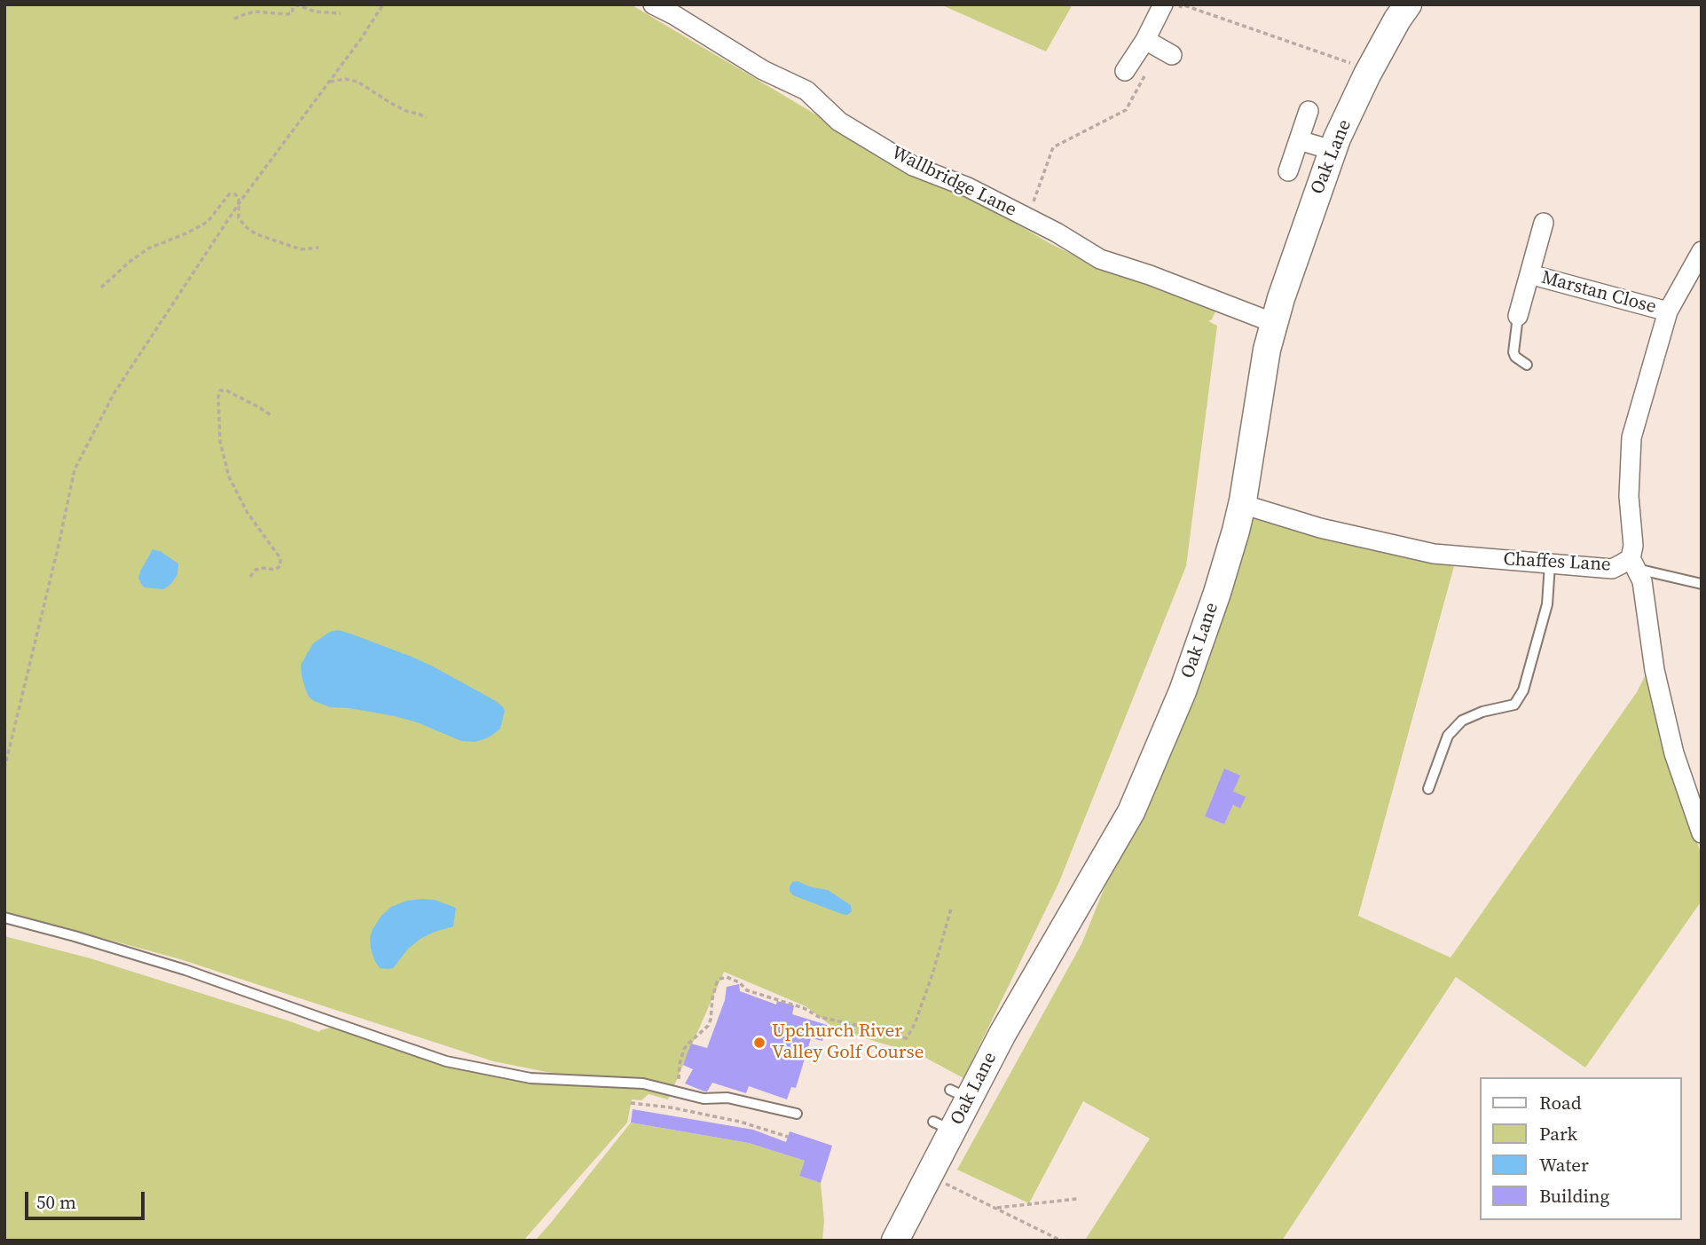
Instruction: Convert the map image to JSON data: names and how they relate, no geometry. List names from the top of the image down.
{
  "streets": {
    "street": [
      "Oak Lane",
      "Wallbridge Lane",
      "Marstan Close",
      "Chaffes Lane"
    ]
  },
  "crossings": [
    ["Oak Lane", "Wallbridge Lane"],
    ["Oak Lane", "Chaffes Lane"],
    ["Marstan Close", "Chaffes Lane"]
  ],
  "places": ["Upchurch River Valley Golf Course"],
  "legend": [
    "Road",
    "Park",
    "Water",
    "Building"
  ],
  "scale_bar": "50 m"
}
